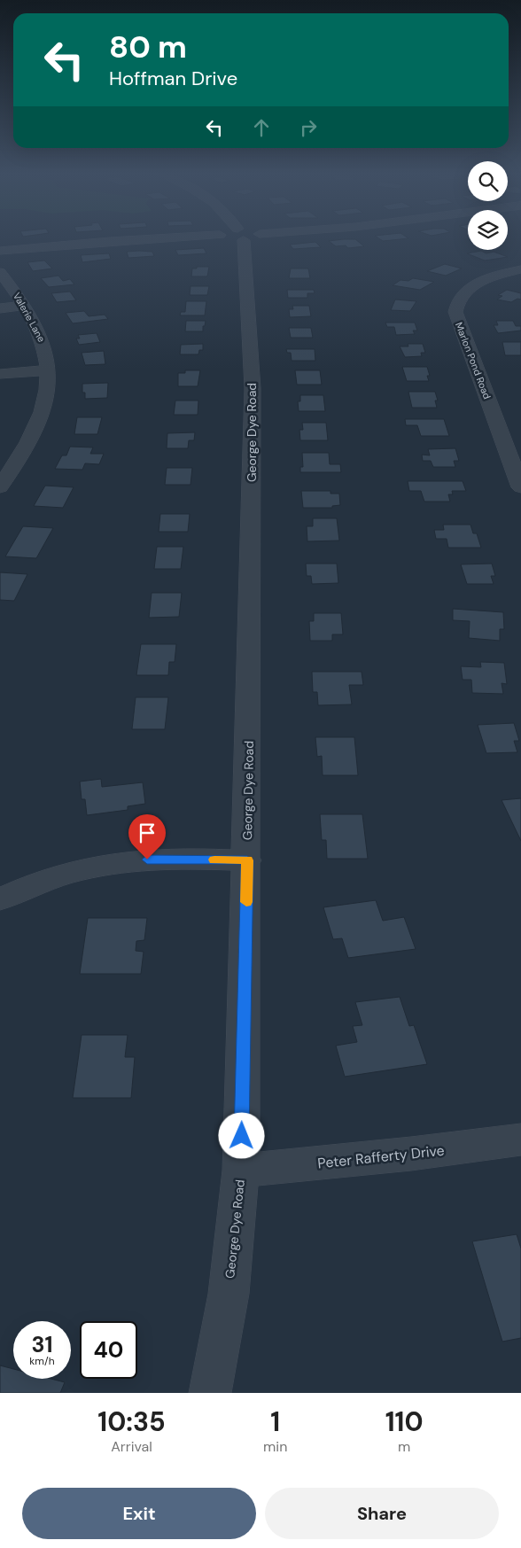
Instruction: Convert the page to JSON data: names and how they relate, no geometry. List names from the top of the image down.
{
  "streets": {
    "street": [
      "Valerie Lane",
      "Marlon Pond Road",
      "George Dye Road",
      "Peter Rafferty Drive"
    ]
  },
  "crossings": [
    ["George Dye Road", "Peter Rafferty Drive"]
  ],
  "page": {
    "turn": ["80 m", "Hoffman Drive"],
    "speed": "31 km/h",
    "limit": "40",
    "eta": [
      "10:35",
      "Arrival",
      "1",
      "min",
      "110",
      "m"
    ],
    "buttons": ["Exit", "Share"]
  }
}
